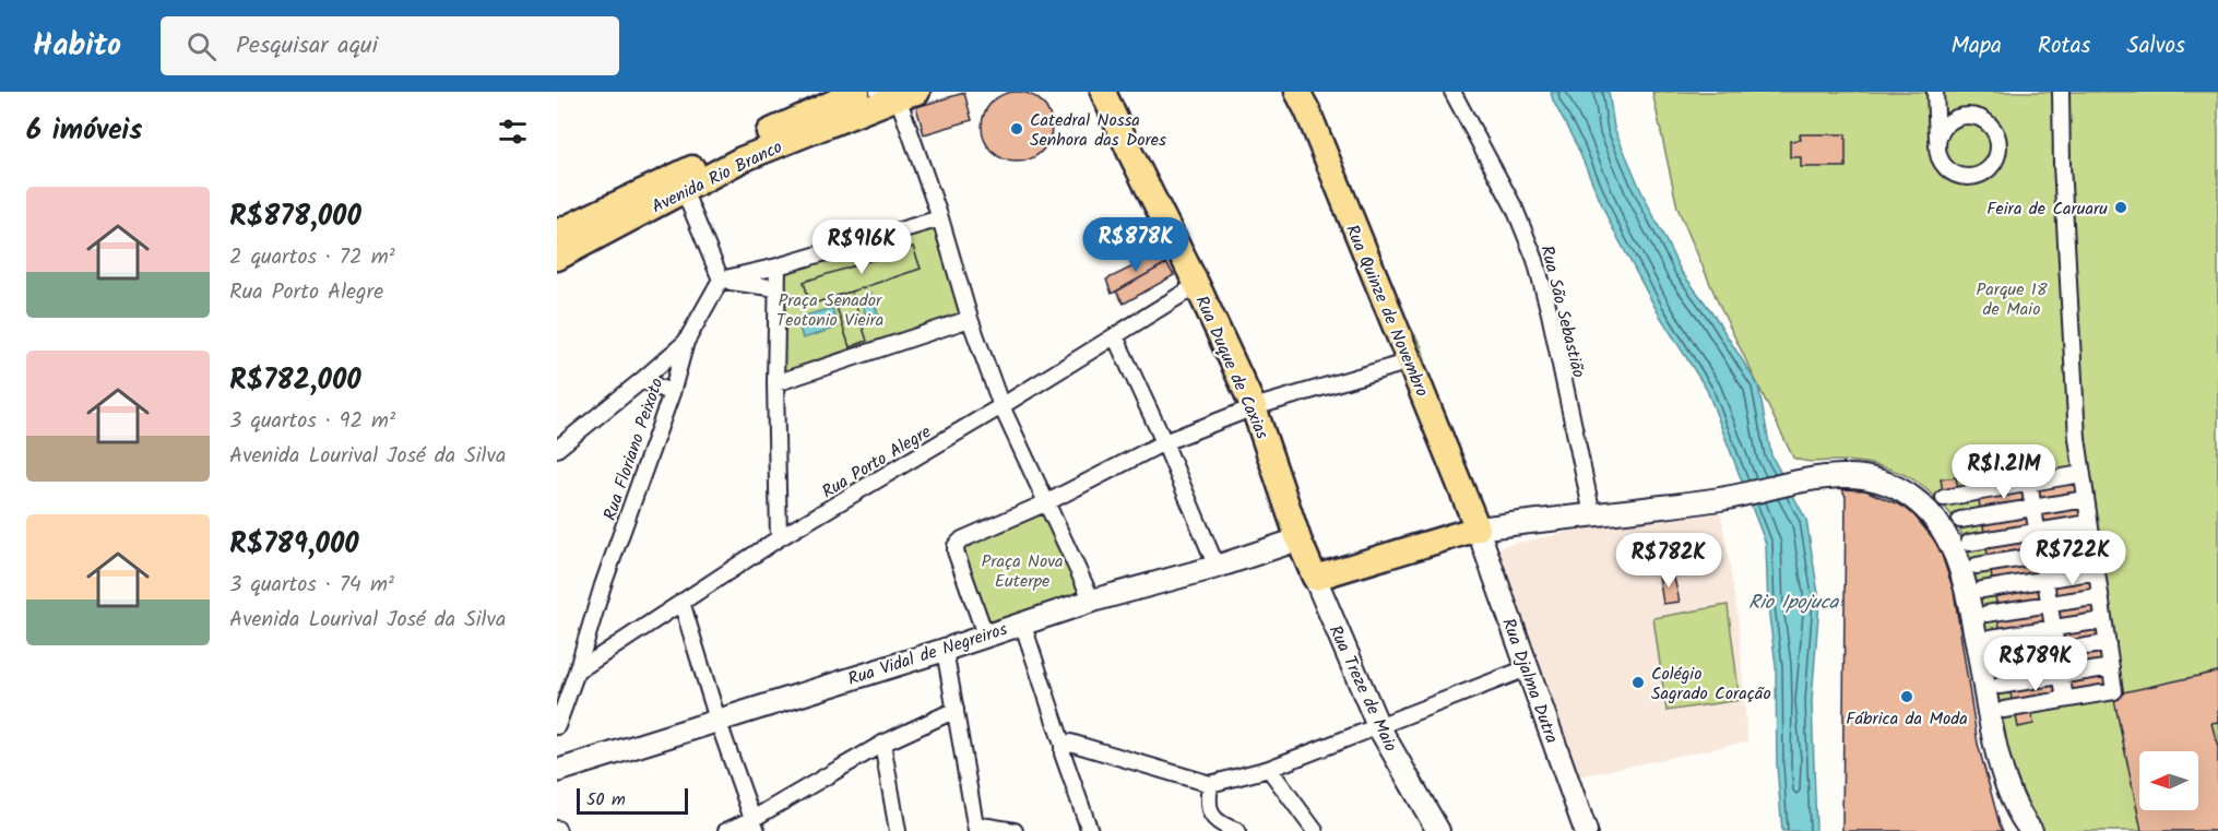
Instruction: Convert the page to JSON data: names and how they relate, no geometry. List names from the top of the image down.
{
  "streets": {
    "main road": ["Avenida Rio Branco", "Rua Quinze de Novembro", "Rua Duque de Caxias"],
    "street": [
      "Rua São Sebastião",
      "Rua Floriano Peixoto",
      "Rua Porto Alegre",
      "Rua Vidal de Negreiros",
      "Rua Djalma Dutra",
      "Rua Treze de Maio"
    ]
  },
  "crossings": [
    ["Rua Quinze de Novembro", "Rua Djalma Dutra"],
    ["Rua Duque de Caxias", "Rua Porto Alegre"],
    ["Rua Duque de Caxias", "Rua Vidal de Negreiros"],
    ["Rua Duque de Caxias", "Rua Treze de Maio"],
    ["Rua Floriano Peixoto", "Rua Porto Alegre"]
  ],
  "water": ["Rio Ipojuca"],
  "parks": ["Parque 18 de Maio", "Praça Senador Teotonio Vieira", "Praça Nova Euterpe"],
  "places": [
    "Catedral Nossa Senhora das Dores",
    "Feira de Caruaru",
    "Colégio Sagrado Coração",
    "Fábrica da Moda"
  ],
  "scale_bar": "50 m",
  "north": "left",
  "page": {
    "header": "Habito",
    "search": "Pesquisar aqui",
    "nav": ["Mapa", "Rotas", "Salvos"],
    "heading": "6 imóveis",
    "list": [
      {
        "name": "R$878,000",
        "note": "2 quartos · 72 m² · Rua Porto Alegre"
      },
      {
        "name": "R$782,000",
        "note": "3 quartos · 92 m² · Avenida Lourival José da Silva"
      },
      {
        "name": "R$789,000",
        "note": "3 quartos · 74 m² · Avenida Lourival José da Silva"
      }
    ],
    "price": [
      "R$878K",
      "R$916K",
      "R$1.21M",
      "R$722K",
      "R$782K",
      "R$789K"
    ],
    "scale": "50 m"
  }
}
